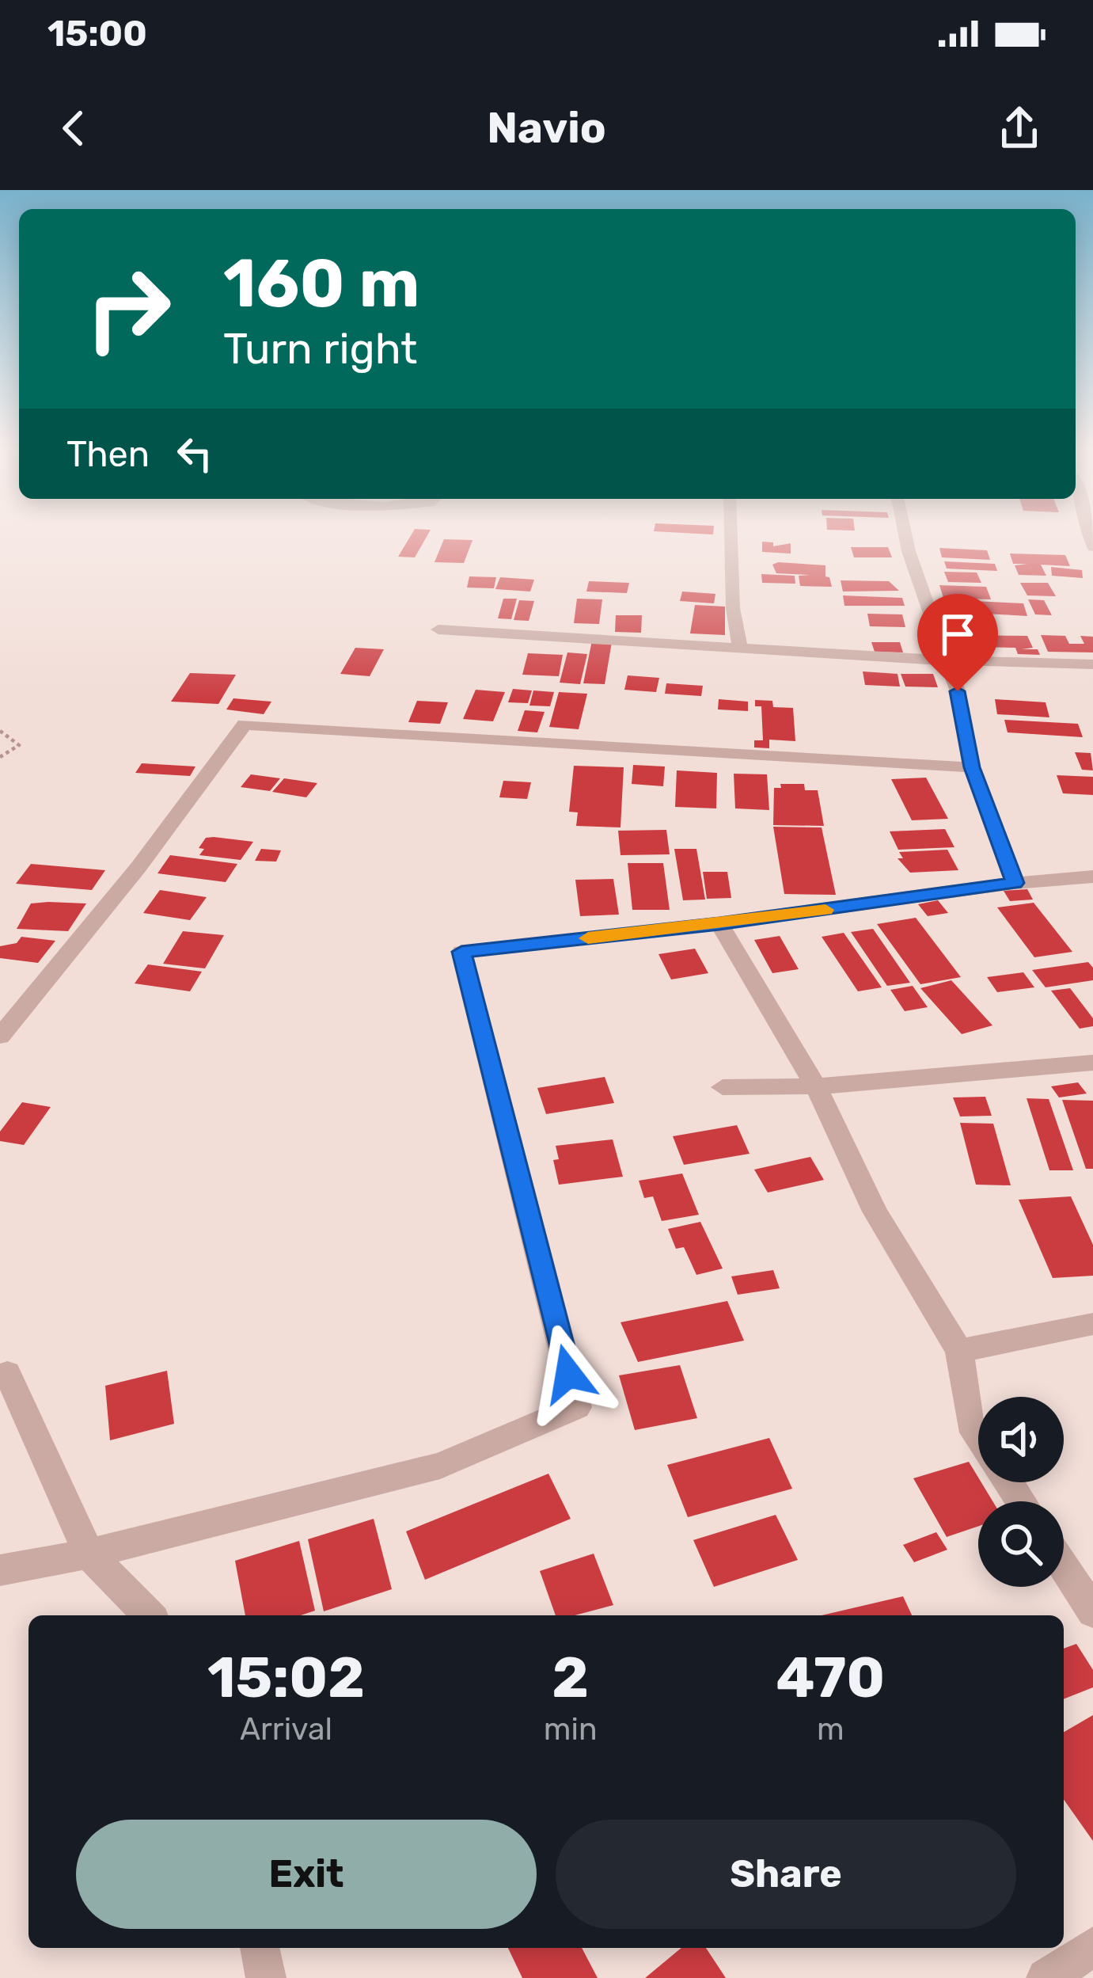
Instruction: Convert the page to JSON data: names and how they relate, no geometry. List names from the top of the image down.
{
  "page": {
    "status": "15:00",
    "header": "Navio",
    "turn": ["160 m", "Turn right"],
    "then": "Then",
    "eta": [
      "15:02",
      "Arrival",
      "2",
      "min",
      "470",
      "m"
    ],
    "buttons": ["Exit", "Share"]
  }
}
